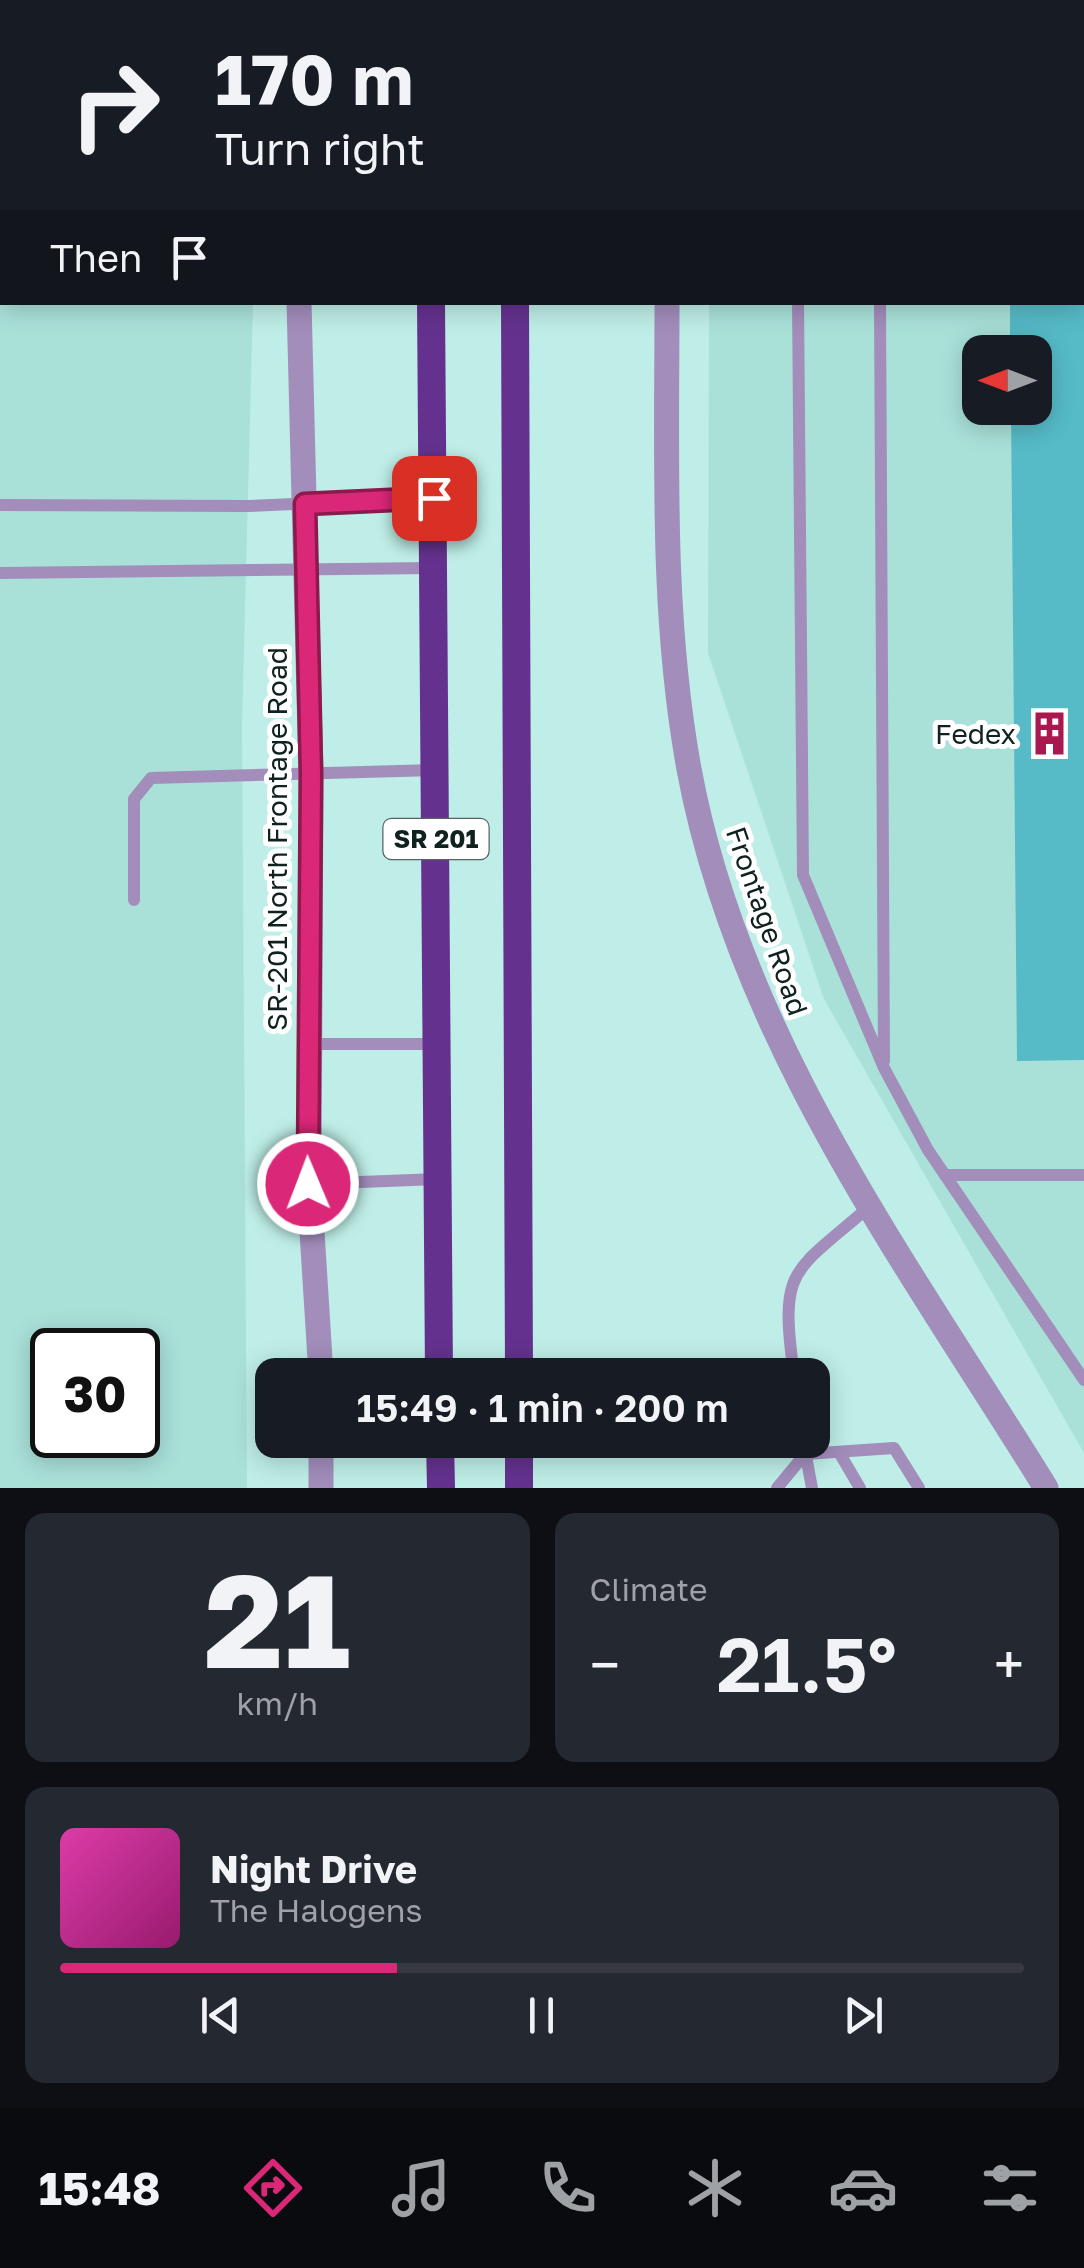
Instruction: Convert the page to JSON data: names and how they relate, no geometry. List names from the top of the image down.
{
  "streets": {
    "highway": ["SR 201"],
    "street": ["SR-201 North Frontage Road", "Frontage Road"]
  },
  "places": {
    "building": ["Fedex"]
  },
  "north": "left",
  "page": {
    "turn": ["170 m", "Turn right"],
    "then": "Then",
    "limit": "30",
    "trip": "15:49 · 1 min · 200 m",
    "tile": [
      ["21", "km/h"],
      "Climate"
    ],
    "heat": ["−", "21.5°", "+"],
    "song": ["Night Drive", "The Halogens"],
    "tabs": "15:48"
  }
}
